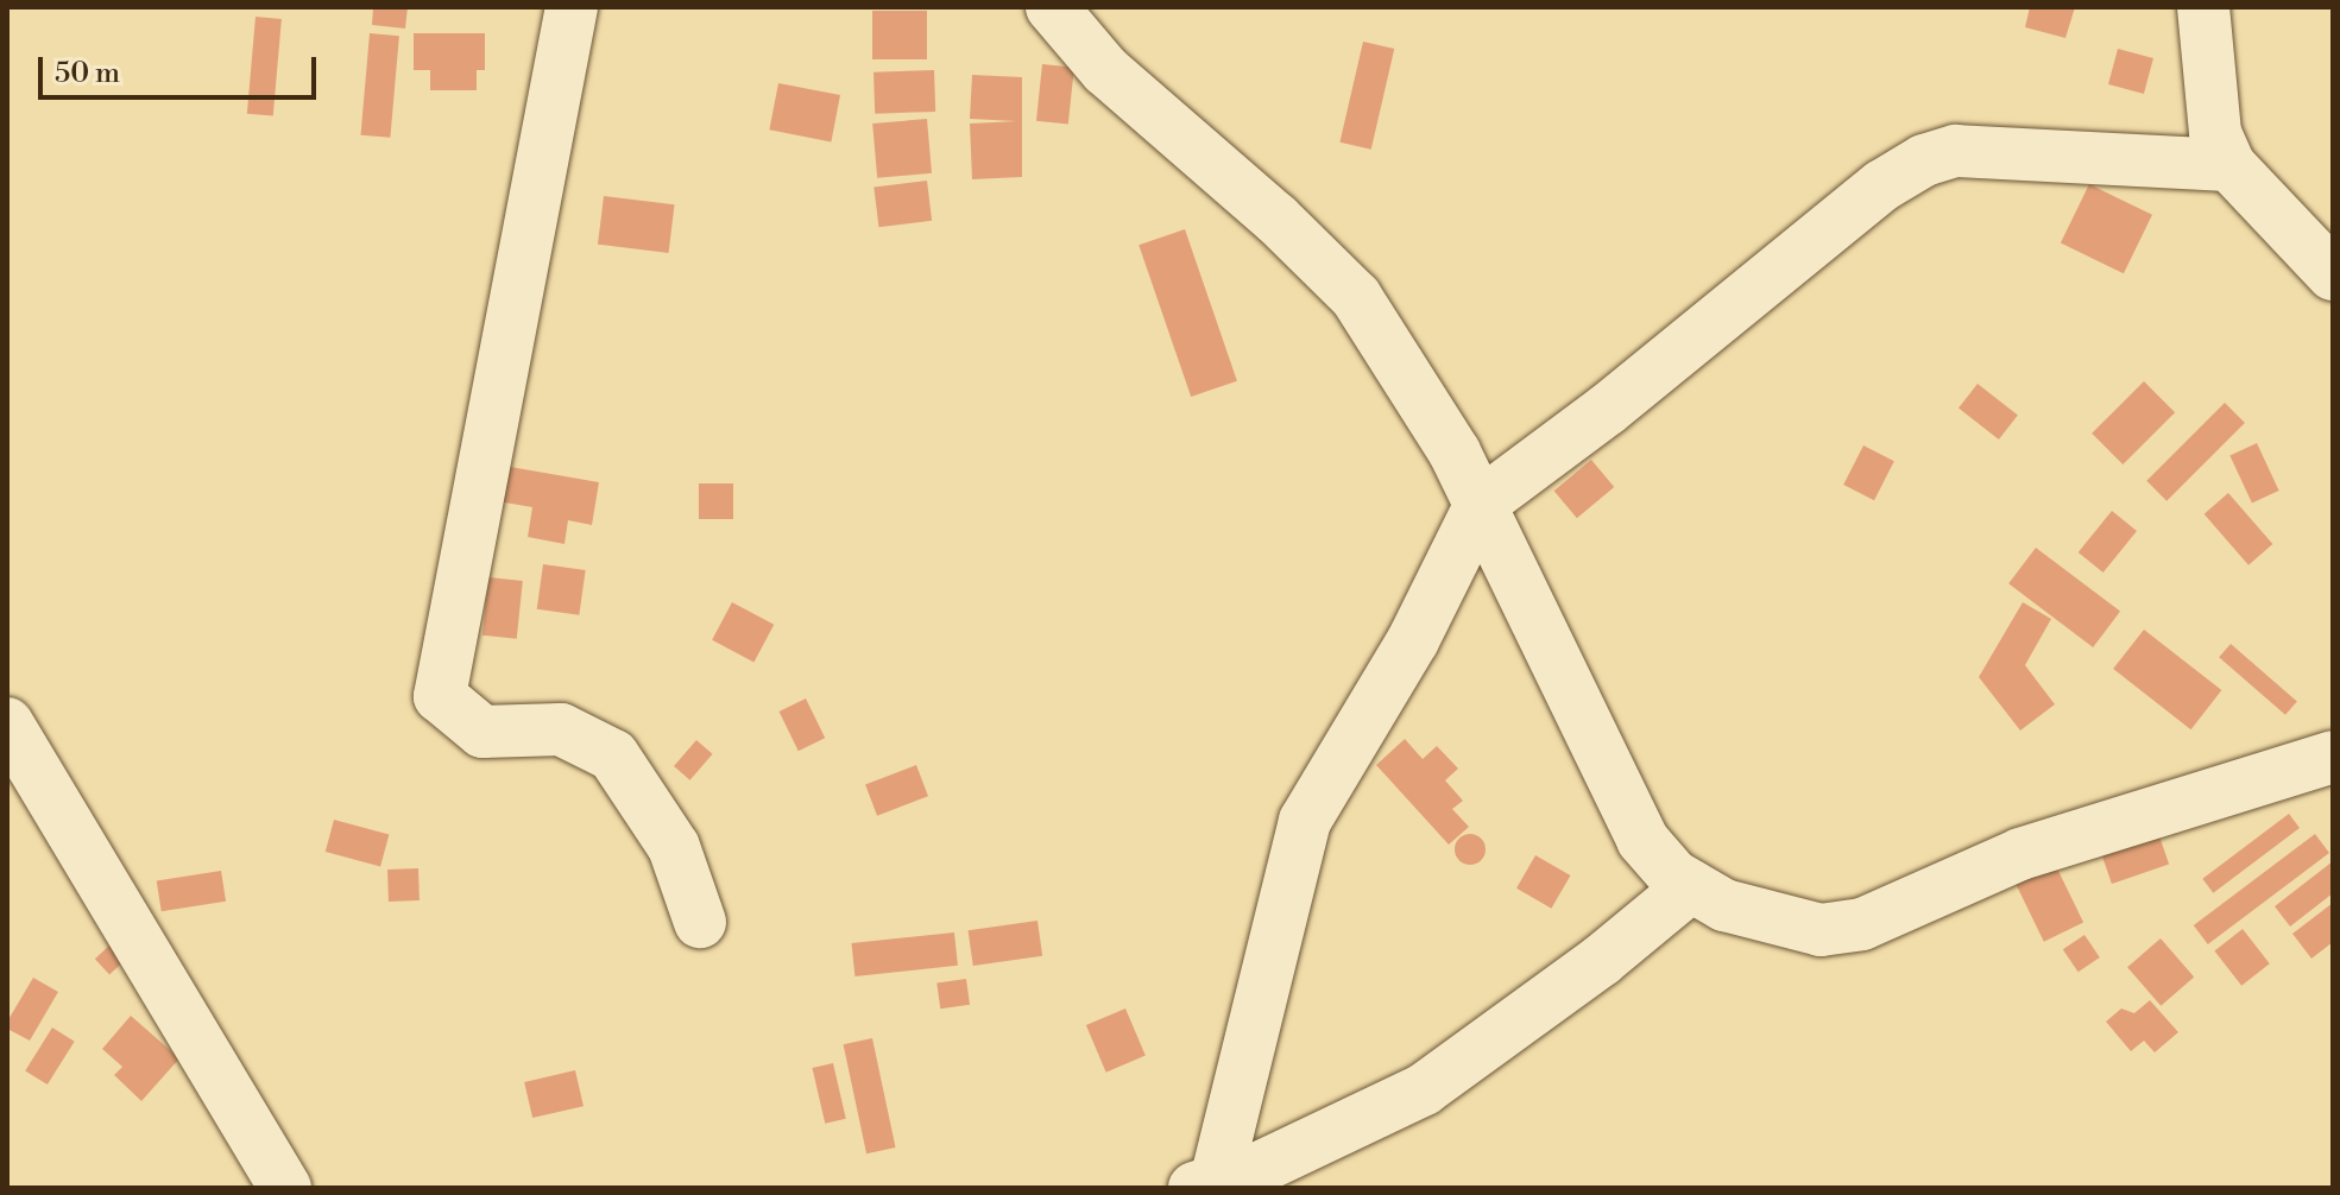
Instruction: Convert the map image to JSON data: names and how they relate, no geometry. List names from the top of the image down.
{
  "scale_bar": "50 m"
}
